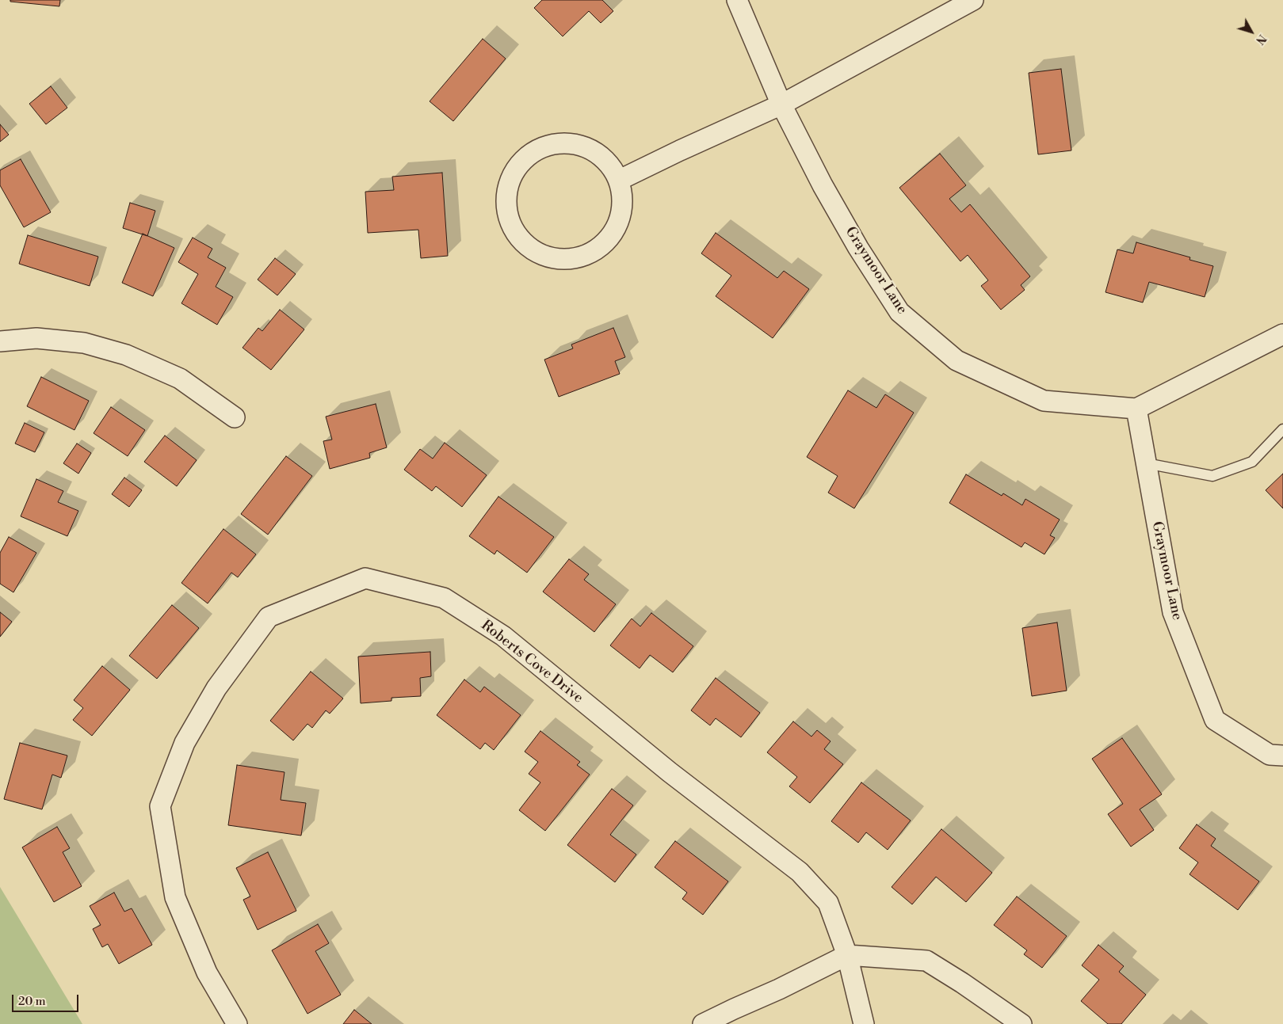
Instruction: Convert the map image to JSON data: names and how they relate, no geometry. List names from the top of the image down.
{
  "streets": {
    "street": ["Graymoor Lane", "Roberts Cove Drive"]
  },
  "scale_bar": "20 m",
  "north": "bottom right"
}
